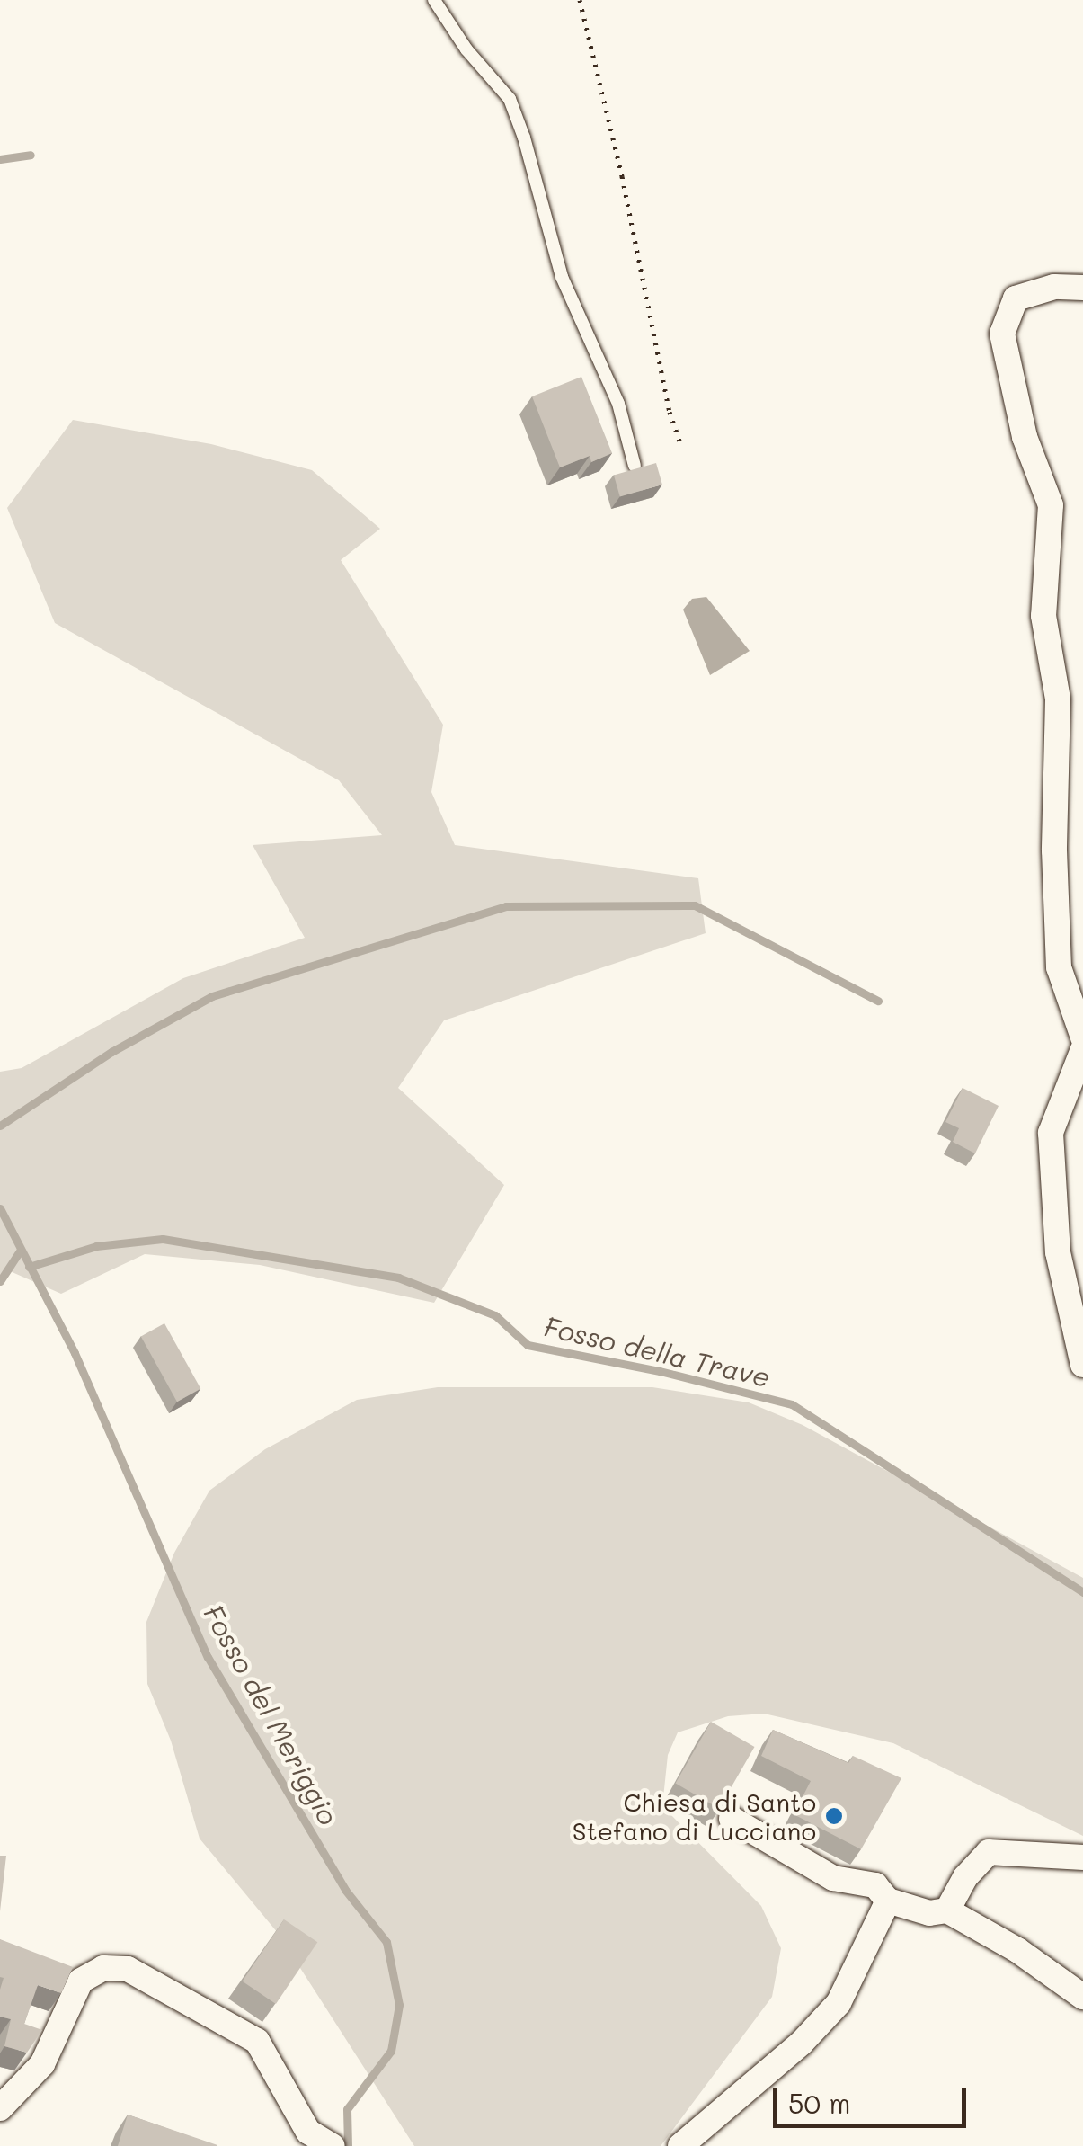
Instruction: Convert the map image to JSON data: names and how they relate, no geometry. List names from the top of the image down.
{
  "water": ["Fosso della Trave", "Fosso del Meriggio"],
  "places": ["Chiesa di Santo Stefano di Lucciano"],
  "scale_bar": "50 m"
}
